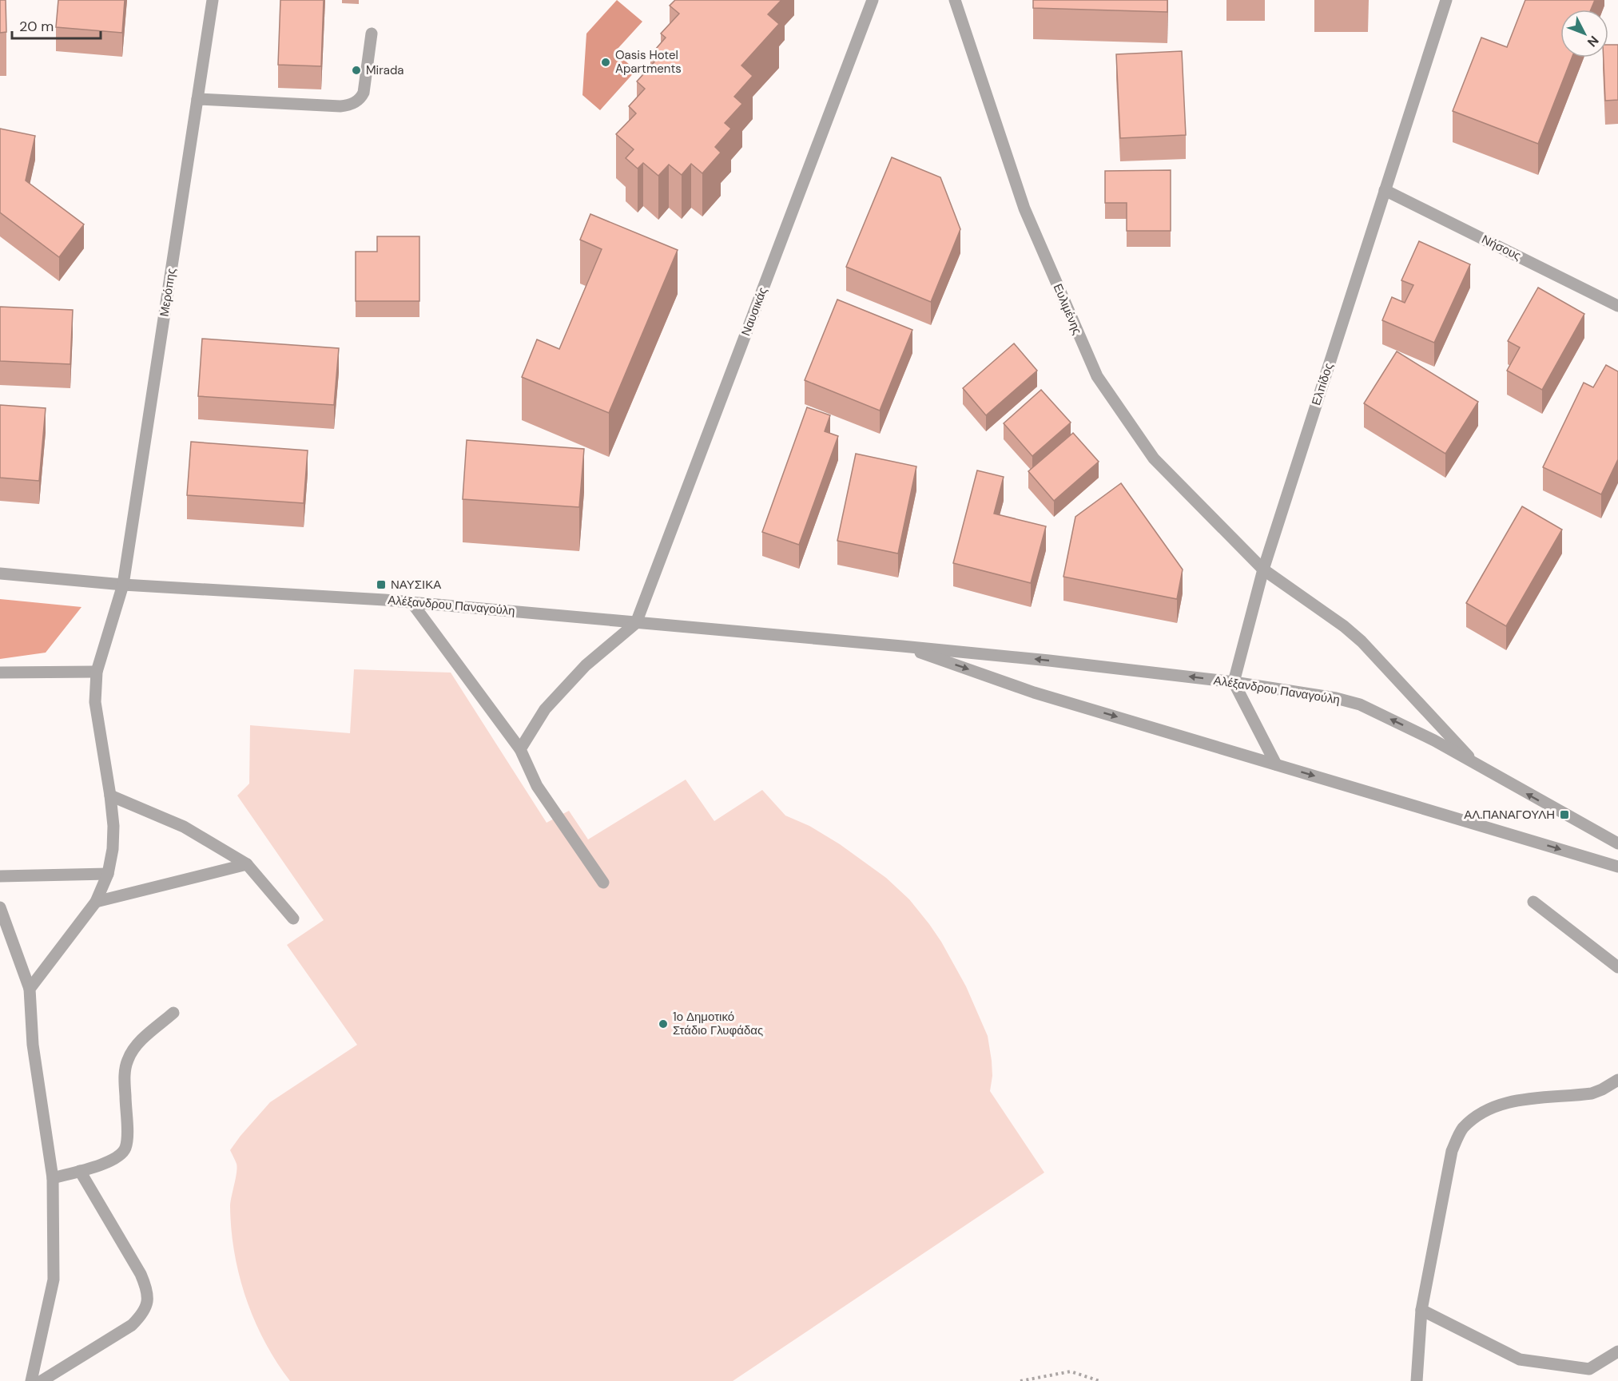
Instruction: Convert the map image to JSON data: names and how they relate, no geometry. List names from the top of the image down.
{
  "streets": {
    "street": [
      "Νήσους",
      "Μερόπης",
      "Ευλιμένης",
      "Ναυσικάς",
      "Ελπίδος",
      "Αλέξανδρου Παναγούλη"
    ]
  },
  "crossings": [
    ["Νήσους", "Ελπίδος"],
    ["Μερόπης", "Αλέξανδρου Παναγούλη"],
    ["Ευλιμένης", "Ελπίδος"],
    ["Ευλιμένης", "Αλέξανδρου Παναγούλη"],
    ["Ναυσικάς", "Αλέξανδρου Παναγούλη"],
    ["Ελπίδος", "Αλέξανδρου Παναγούλη"]
  ],
  "places": {
    "other": ["Oasis Hotel Apartments", "Mirada", "1ο Δημοτικό Στάδιο Γλυφάδας"],
    "transit": ["ΝΑΥΣΙΚΑ", "ΑΛ.ΠΑΝΑΓΟΥΛΗ"]
  },
  "scale_bar": "20 m",
  "north": "bottom right"
}
